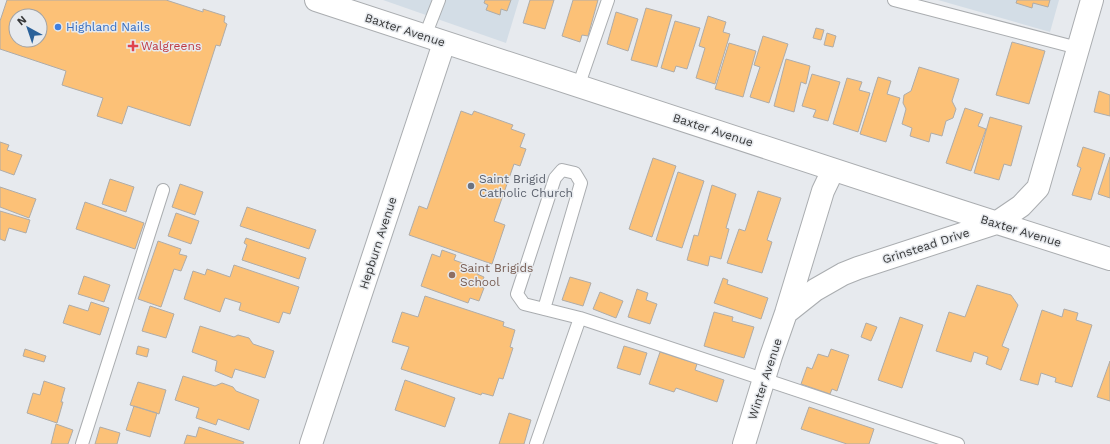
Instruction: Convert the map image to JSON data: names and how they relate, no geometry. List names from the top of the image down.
{
  "streets": {
    "main road": [
      "Baxter Avenue",
      "Hepburn Avenue",
      "Grinstead Drive",
      "Winter Avenue"
    ]
  },
  "crossings": [
    ["Baxter Avenue", "Hepburn Avenue"],
    ["Baxter Avenue", "Grinstead Drive"],
    ["Baxter Avenue", "Winter Avenue"],
    ["Grinstead Drive", "Winter Avenue"]
  ],
  "places": {
    "other": ["Highland Nails", "Saint Brigid Catholic Church", "Saint Brigids School"],
    "health": ["Walgreens"]
  },
  "north": "top left"
}
